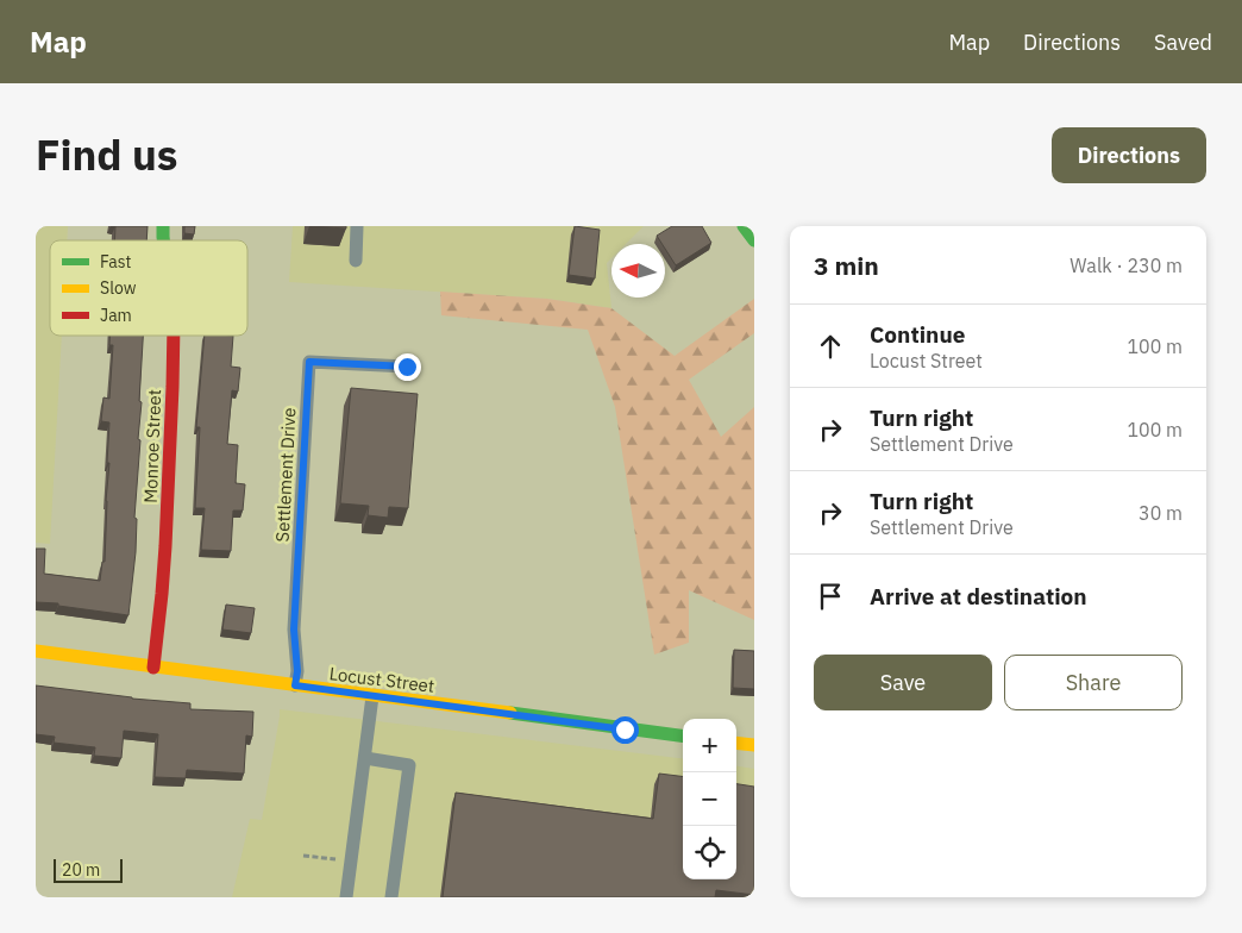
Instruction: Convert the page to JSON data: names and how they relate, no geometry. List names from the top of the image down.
{
  "streets": {
    "street": ["Monroe Street", "Locust Street"],
    "lane": ["Settlement Drive"]
  },
  "crossings": [
    ["Monroe Street", "Locust Street"],
    ["Settlement Drive", "Locust Street"]
  ],
  "legend": ["Fast", "Slow", "Jam"],
  "scale_bar": "20 m",
  "north": "left",
  "page": {
    "header": "Map",
    "nav": ["Map", "Directions", "Saved"],
    "title": "Find us",
    "buttons": [
      "Directions",
      ["Save", "Share"]
    ],
    "heading": ["3 min", "Walk · 230 m"],
    "list": [
      ["Continue", "Locust Street", "100 m"],
      ["Turn right", "Settlement Drive", "100 m"],
      ["Turn right", "Settlement Drive", "30 m"],
      "Arrive at destination"
    ],
    "map_buttons": ["+", "−"],
    "scale": "20 m"
  }
}
